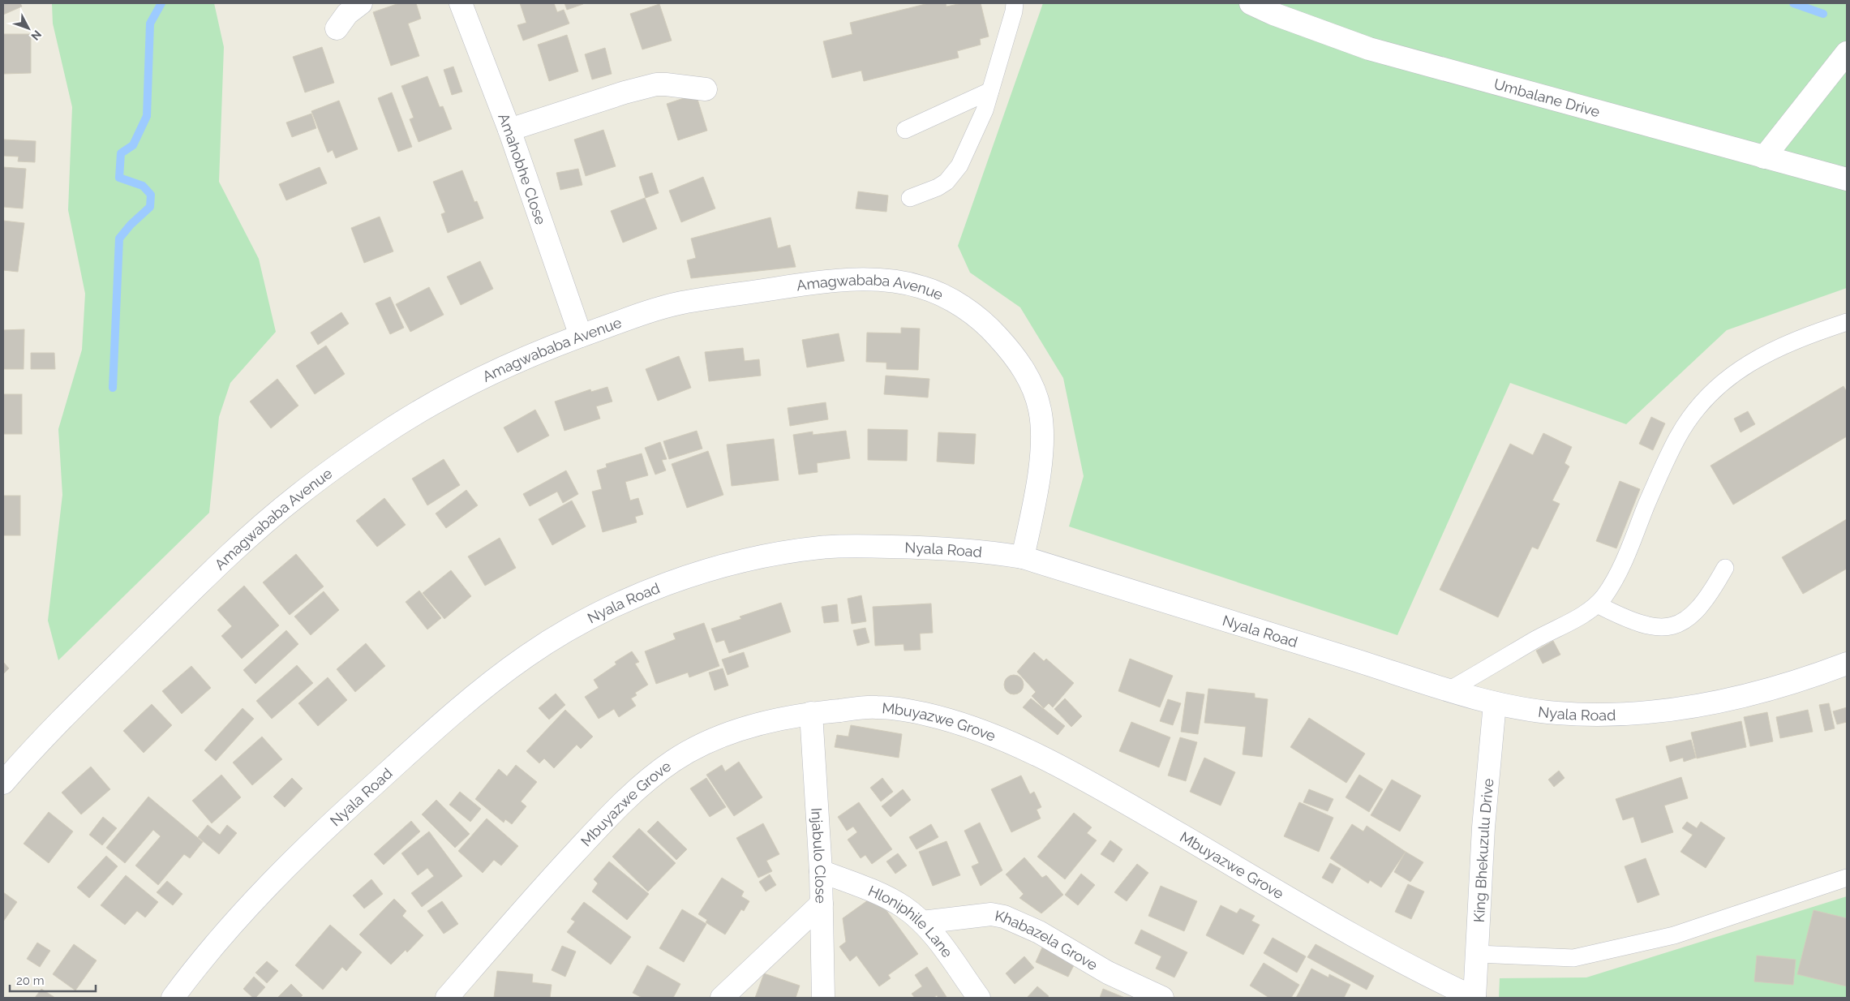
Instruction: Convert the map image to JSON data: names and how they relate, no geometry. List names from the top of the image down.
{
  "streets": {
    "street": [
      "Umbalane Drive",
      "Amahobhe Close",
      "Amagwababa Avenue",
      "Nyala Road",
      "Mbuyazwe Grove",
      "King Bhekuzulu Drive",
      "Injabulo Close",
      "Hloniphile Lane",
      "Khabazela Grove"
    ]
  },
  "crossings": [
    ["Amahobhe Close", "Amagwababa Avenue"],
    ["Amagwababa Avenue", "Nyala Road"],
    ["Nyala Road", "King Bhekuzulu Drive"],
    ["Mbuyazwe Grove", "King Bhekuzulu Drive"],
    ["Mbuyazwe Grove", "Injabulo Close"],
    ["Injabulo Close", "Hloniphile Lane"],
    ["Hloniphile Lane", "Khabazela Grove"]
  ],
  "scale_bar": "20 m",
  "north": "bottom right"
}
